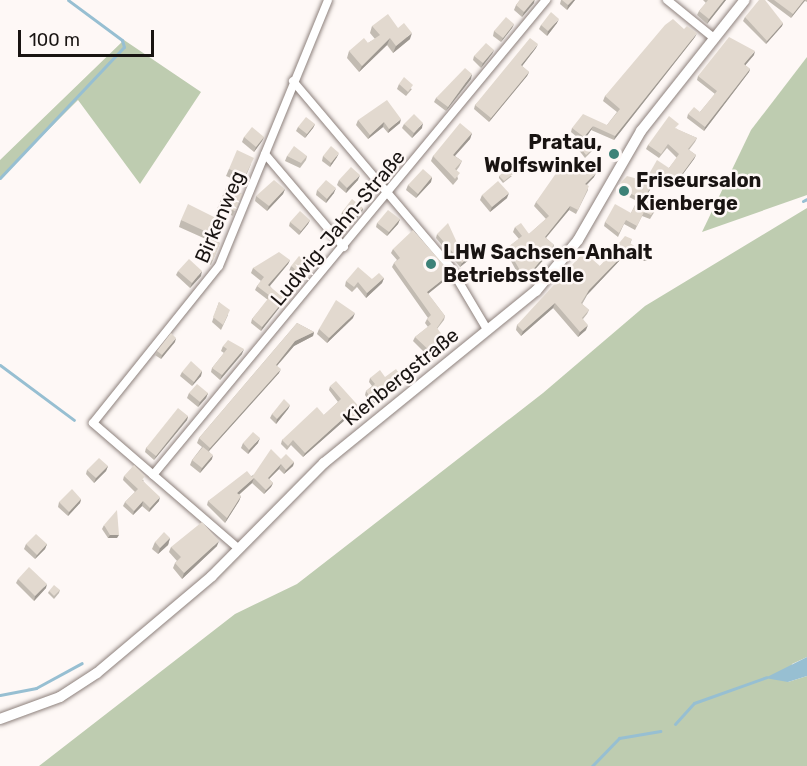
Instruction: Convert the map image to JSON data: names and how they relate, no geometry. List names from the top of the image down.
{
  "streets": {
    "main road": ["Kienbergstraße"],
    "street": ["Birkenweg", "Ludwig-Jahn-Straße"]
  },
  "crossings": [
    ["Birkenweg", "Ludwig-Jahn-Straße"]
  ],
  "places": ["Pratau, Wolfswinkel", "Friseursalon Kienberge", "LHW Sachsen-Anhalt Betriebsstelle"],
  "scale_bar": "100 m"
}
